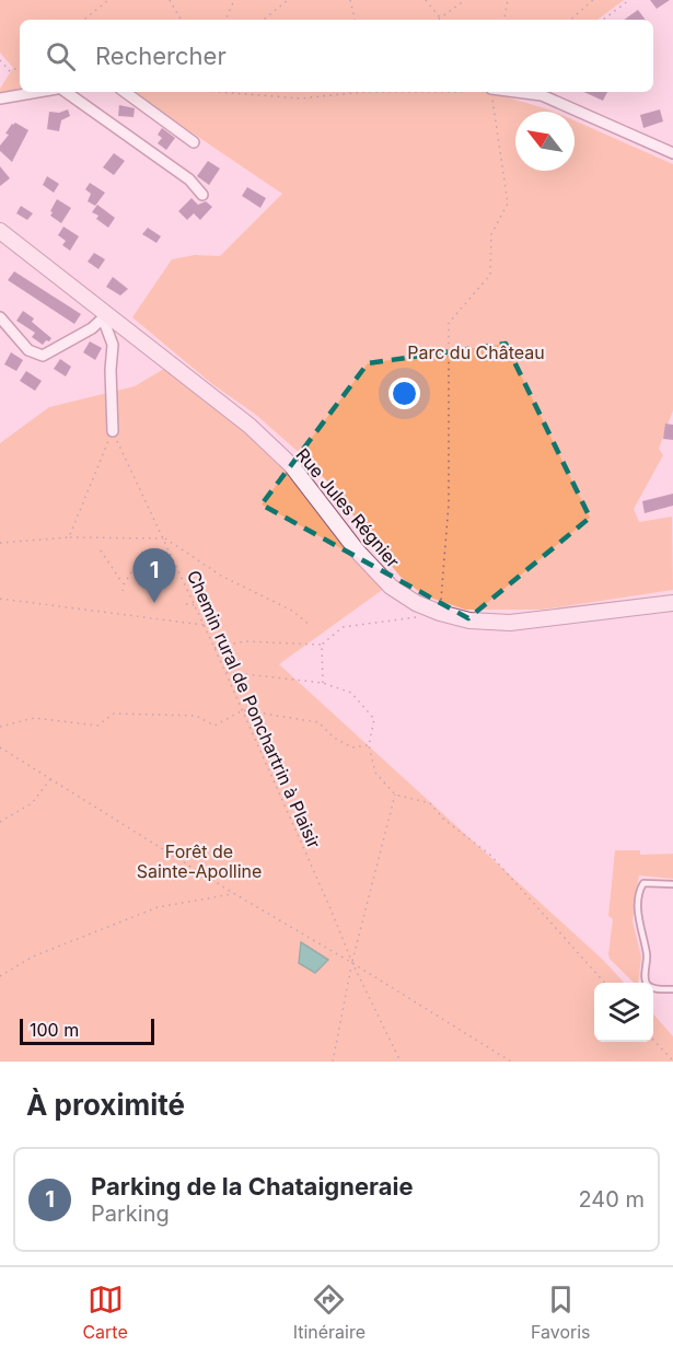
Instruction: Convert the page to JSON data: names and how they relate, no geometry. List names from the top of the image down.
{
  "streets": {
    "street": ["Rue Jules Régnier"],
    "path": ["Chemin rural de Ponchartrin à Plaisir"]
  },
  "parks": ["Parc du Château", "Forêt de Sainte-Apolline"],
  "scale_bar": "100 m",
  "north": "top left",
  "page": {
    "search": "Rechercher",
    "pins": "1",
    "scale": "100 m",
    "heading": "À proximité",
    "list": [
      {
        "mark": "1",
        "name": "Parking de la Chataigneraie",
        "note": "Parking",
        "value": "240 m"
      }
    ],
    "nav": ["Carte", "Itinéraire", "Favoris"]
  }
}
